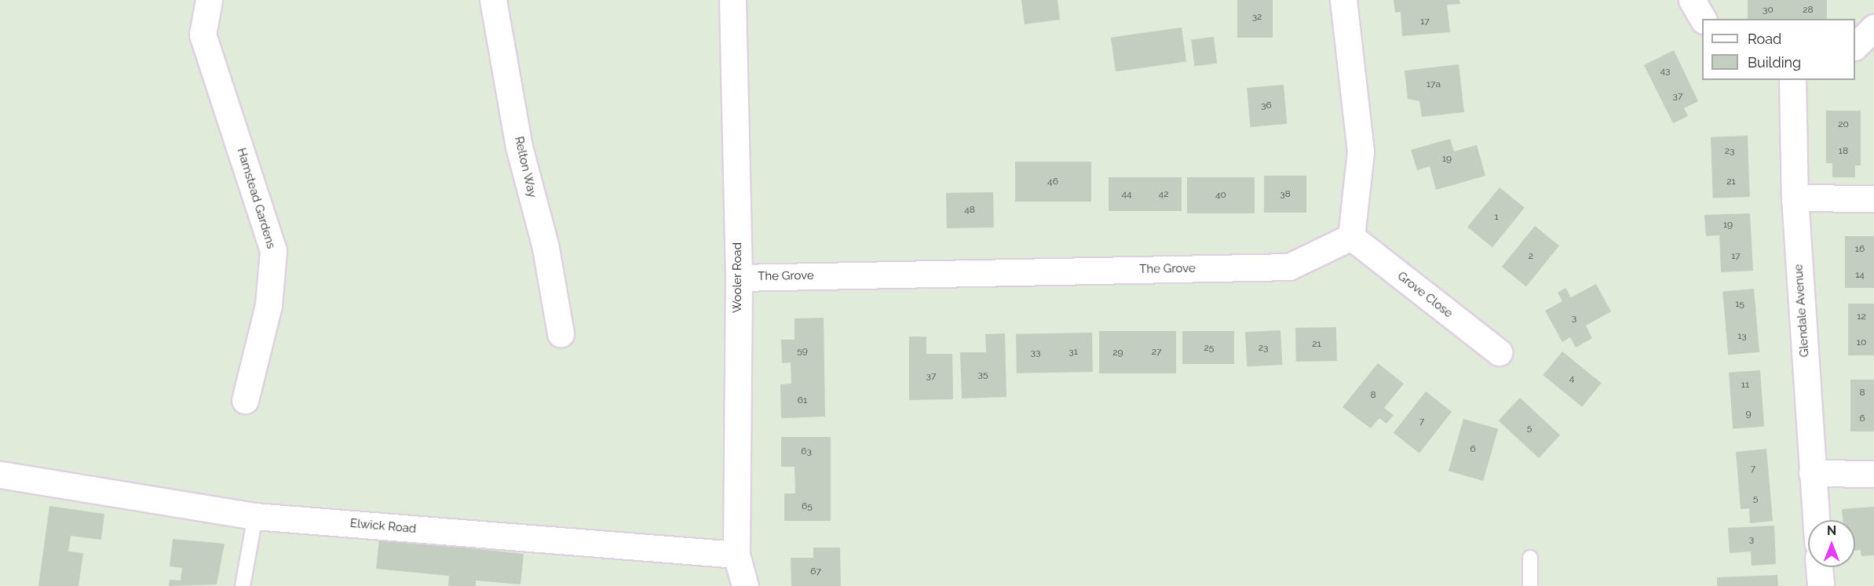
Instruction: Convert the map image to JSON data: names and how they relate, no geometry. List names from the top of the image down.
{
  "streets": {
    "street": [
      "Relton Way",
      "Hamstead Gardens",
      "The Grove",
      "Wooler Road",
      "Grove Close",
      "Glendale Avenue",
      "Elwick Road"
    ]
  },
  "crossings": [
    ["The Grove", "Wooler Road"],
    ["The Grove", "Grove Close"],
    ["Wooler Road", "Elwick Road"]
  ],
  "house_numbers": [
    "30",
    "28",
    "32",
    "17",
    "43",
    "17a",
    "37",
    "36",
    "20",
    "23",
    "18",
    "19",
    "46",
    "21",
    "44",
    "42",
    "38",
    "40",
    "48",
    "1",
    "19",
    "16",
    "2",
    "17",
    "14",
    "15",
    "12",
    "3",
    "13",
    "10",
    "21",
    "25",
    "23",
    "59",
    "31",
    "27",
    "33",
    "29",
    "35",
    "37",
    "4",
    "11",
    "8",
    "8",
    "61",
    "9",
    "6",
    "7",
    "5",
    "6",
    "63",
    "7",
    "5",
    "65",
    "3",
    "67"
  ],
  "legend": ["Road", "Building"],
  "north": "top"
}
